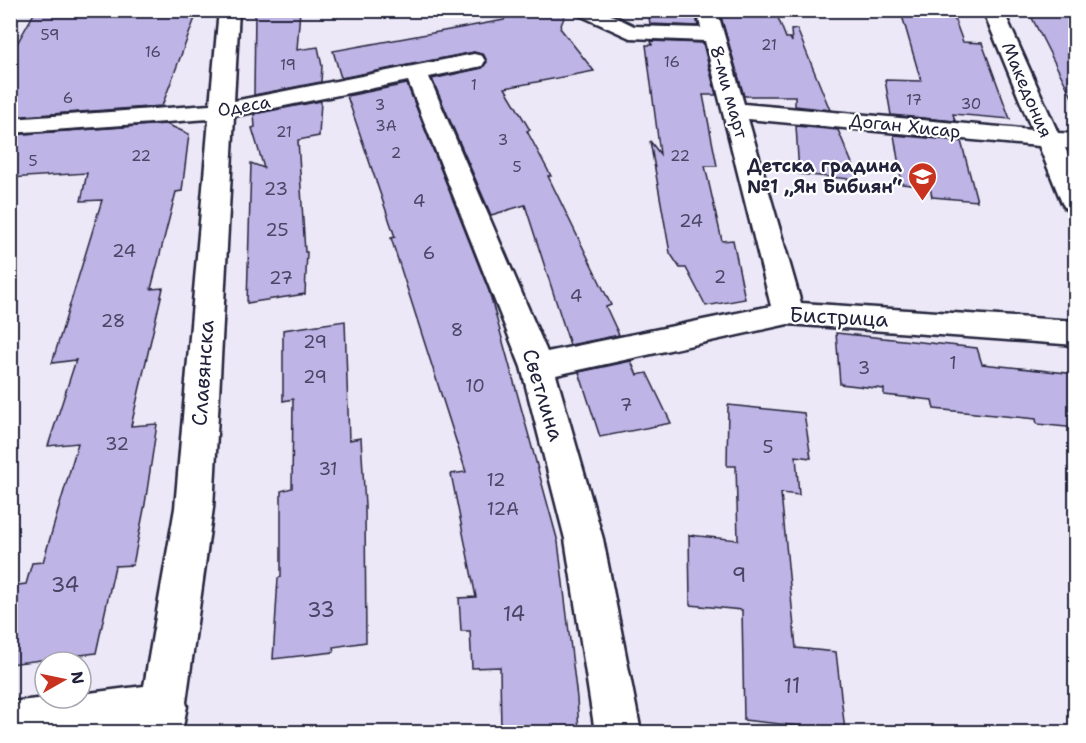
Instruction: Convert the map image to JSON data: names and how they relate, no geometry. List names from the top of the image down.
{
  "streets": {
    "street": [
      "Македония",
      "8-ми март",
      "Одеса",
      "Доган Хисар",
      "Бистрица",
      "Славянска",
      "Светлина"
    ]
  },
  "crossings": [
    ["Македония", "Доган Хисар"],
    ["8-ми март", "Доган Хисар"],
    ["8-ми март", "Бистрица"],
    ["Одеса", "Славянска"],
    ["Одеса", "Светлина"],
    ["Бистрица", "Светлина"]
  ],
  "places": {
    "school or university": ["Детска градина №1 „Ян Бибиян“"]
  },
  "house_numbers": [
    "59",
    "21",
    "16",
    "16",
    "19",
    "1",
    "6",
    "17",
    "30",
    "3",
    "3А",
    "21",
    "3",
    "2",
    "22",
    "22",
    "5",
    "5",
    "23",
    "4",
    "24",
    "25",
    "24",
    "6",
    "2",
    "27",
    "4",
    "28",
    "8",
    "29",
    "1",
    "3",
    "29",
    "10",
    "7",
    "32",
    "5",
    "31",
    "12",
    "12А",
    "9",
    "34",
    "33",
    "14",
    "11"
  ],
  "north": "right"
}
